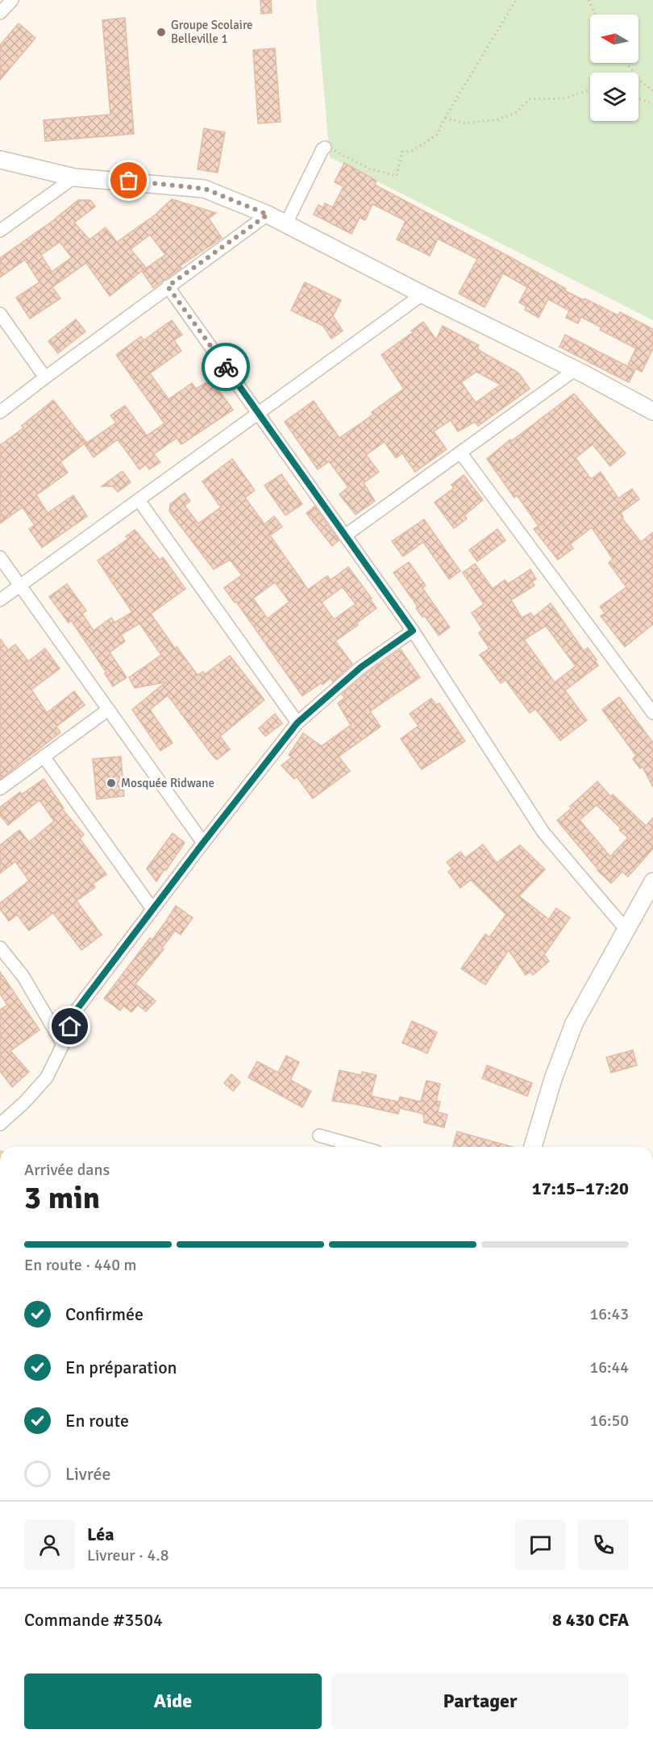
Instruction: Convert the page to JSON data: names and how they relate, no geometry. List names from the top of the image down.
{
  "places": ["Groupe Scolaire Belleville 1", "Mosquée Ridwane"],
  "north": "left",
  "page": {
    "heading": ["3 min", "Arrivée dans", "17:15–17:20"],
    "panel": [
      "Léa",
      "Livreur · 4.8",
      "Commande #3504",
      "8 430 CFA"
    ],
    "bar": "En route · 440 m",
    "list": [
      ["Confirmée", "16:43"],
      ["En préparation", "16:44"],
      ["En route", "16:50"],
      "Livrée"
    ],
    "buttons": ["Aide", "Partager"]
  }
}
